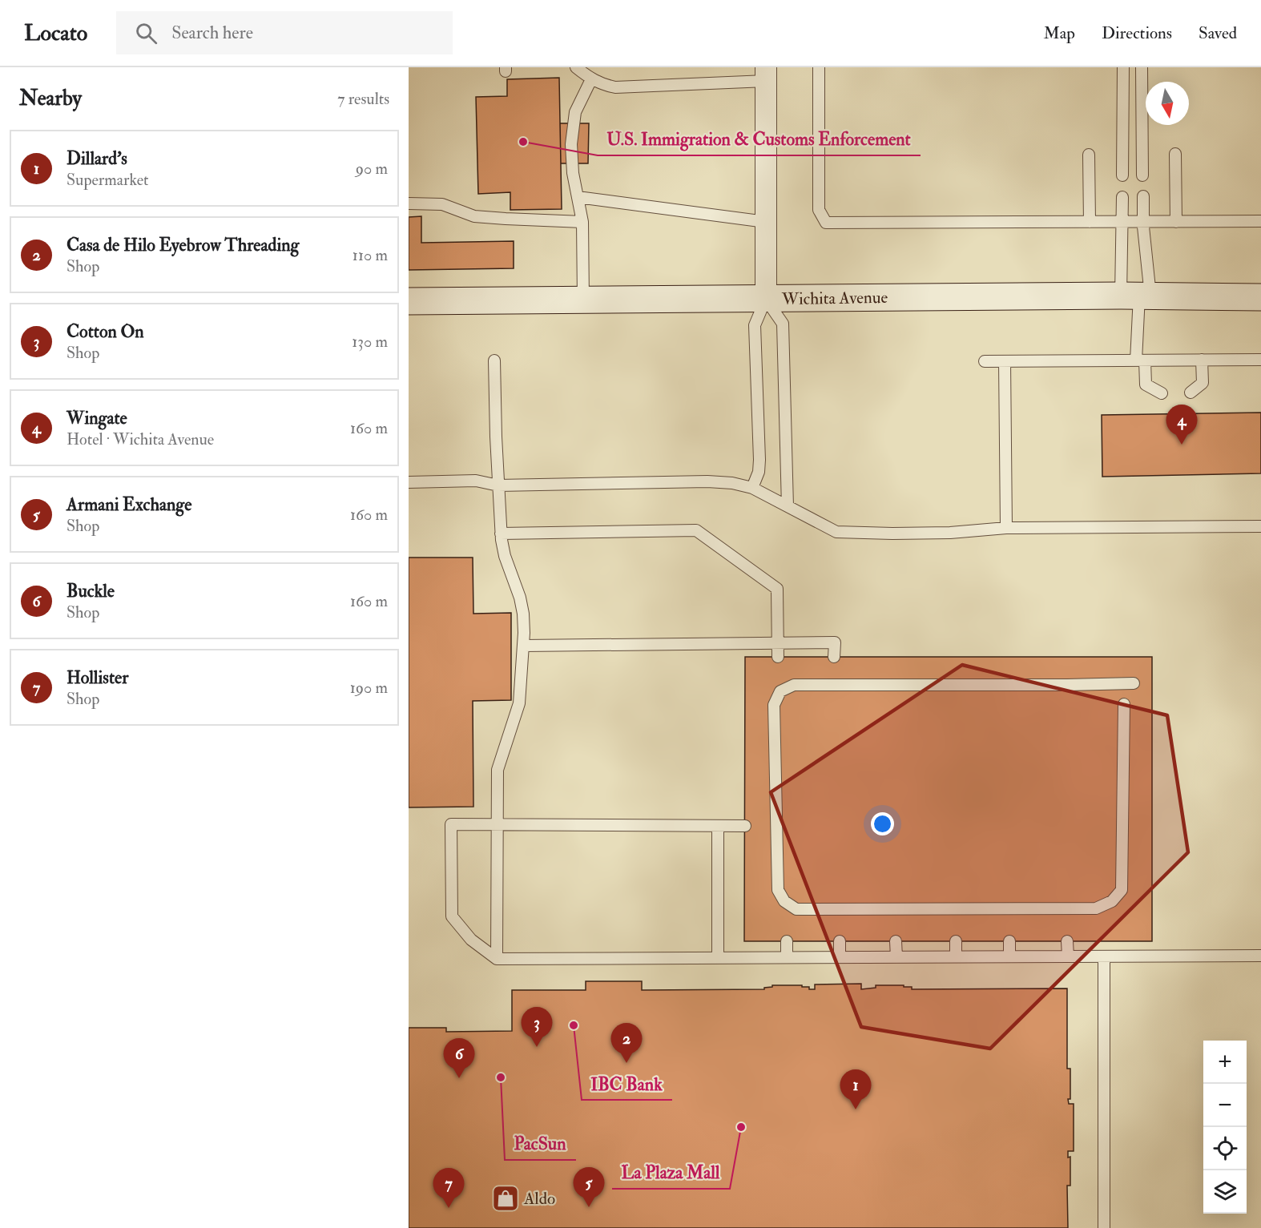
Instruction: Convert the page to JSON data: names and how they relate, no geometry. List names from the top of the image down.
{
  "streets": {
    "main road": ["Wichita Avenue"]
  },
  "places": {
    "other": [
      "U.S. Immigration & Customs Enforcement",
      "IBC Bank",
      "PacSun",
      "La Plaza Mall"
    ],
    "shop": ["Aldo"]
  },
  "north": "bottom",
  "page": {
    "header": "Locato",
    "search": "Search here",
    "nav": ["Map", "Directions", "Saved"],
    "heading": ["Nearby", "7 results"],
    "list": [
      {
        "mark": "1",
        "name": "Dillard's",
        "note": "Supermarket",
        "value": "90 m"
      },
      {
        "mark": "2",
        "name": "Casa de Hilo Eyebrow Threading",
        "note": "Shop",
        "value": "110 m"
      },
      {
        "mark": "3",
        "name": "Cotton On",
        "note": "Shop",
        "value": "130 m"
      },
      {
        "mark": "4",
        "name": "Wingate",
        "note": "Hotel · Wichita Avenue",
        "value": "160 m"
      },
      {
        "mark": "5",
        "name": "Armani Exchange",
        "note": "Shop",
        "value": "160 m"
      },
      {
        "mark": "6",
        "name": "Buckle",
        "note": "Shop",
        "value": "160 m"
      },
      {
        "mark": "7",
        "name": "Hollister",
        "note": "Shop",
        "value": "190 m"
      }
    ],
    "pins": [
      "4",
      "3",
      "2",
      "6",
      "1",
      "5",
      "7"
    ],
    "map_buttons": ["+", "−"]
  }
}
